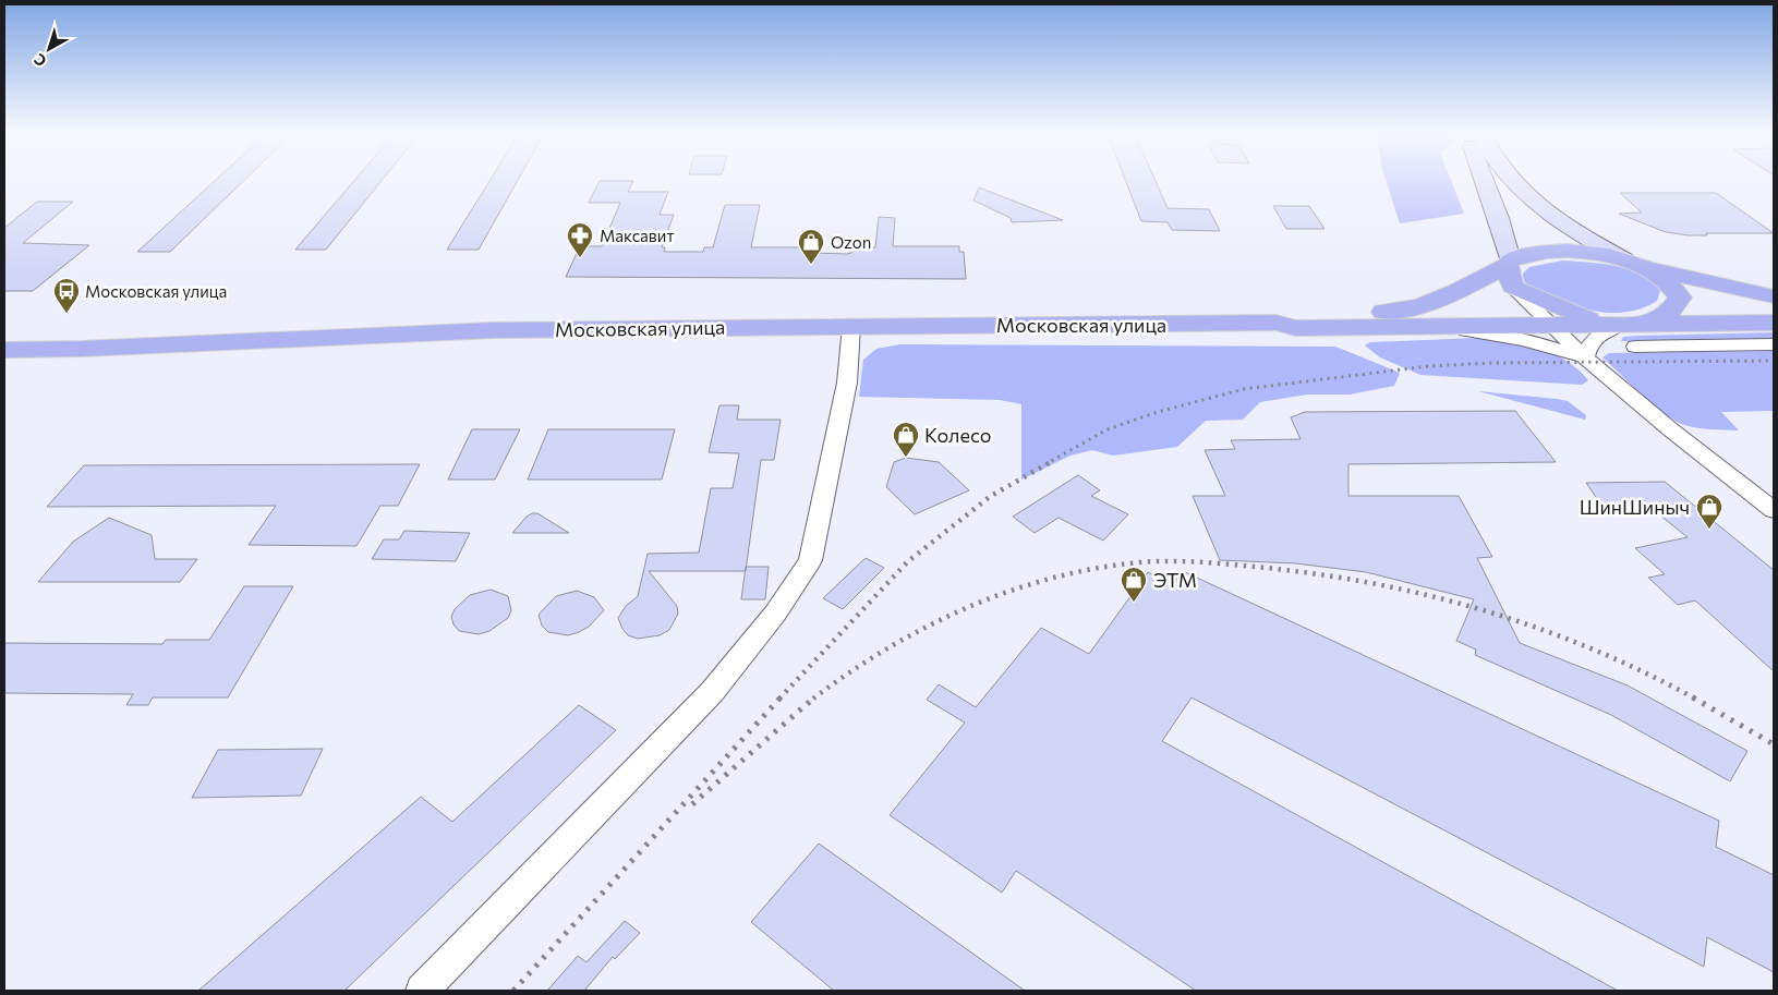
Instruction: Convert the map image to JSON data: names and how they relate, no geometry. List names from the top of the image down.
{
  "streets": {
    "main road": ["Московская улица"]
  },
  "places": {
    "pharmacy": ["Максавит"],
    "shop": [
      "Ozon",
      "Колесо",
      "ШинШиныч",
      "ЭТМ"
    ],
    "bus stop": ["Московская улица"]
  },
  "north": "bottom left"
}
